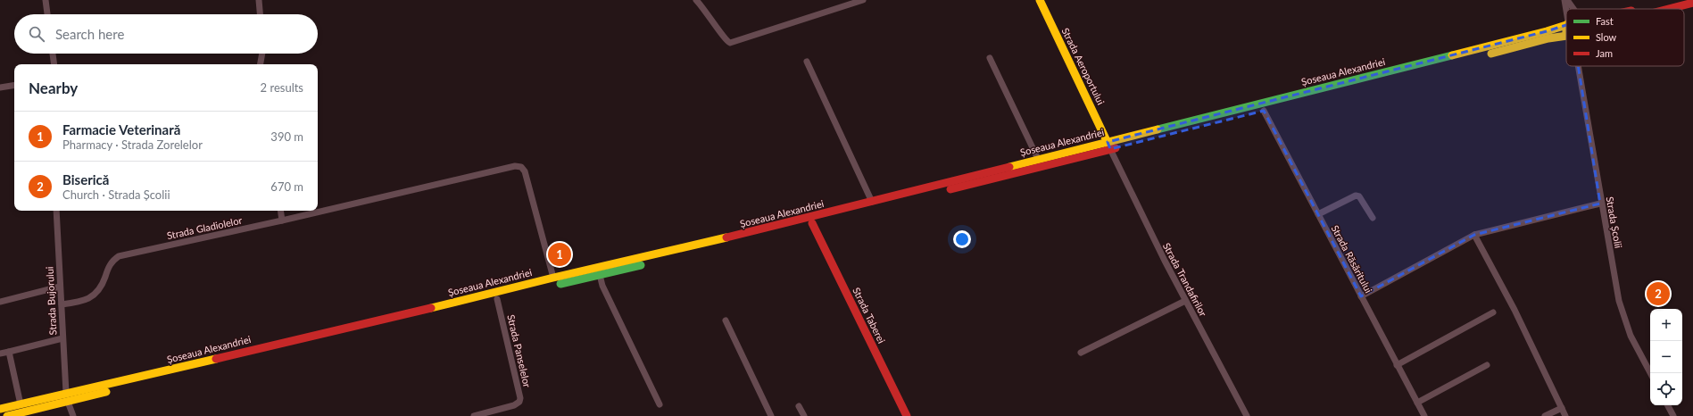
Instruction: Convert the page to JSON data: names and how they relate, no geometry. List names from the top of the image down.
{
  "streets": {
    "main road": ["Strada Aeroportului", "Șoseaua Alexandriei", "Strada Taberei"],
    "street": [
      "Strada Școlii",
      "Strada Gladiolelor",
      "Strada Răsăritului",
      "Strada Trandafirilor",
      "Strada Bujorului",
      "Strada Panselelor"
    ]
  },
  "crossings": [
    ["Strada Aeroportului", "Șoseaua Alexandriei"],
    ["Strada Aeroportului", "Strada Trandafirilor"],
    ["Șoseaua Alexandriei", "Strada Gladiolelor"],
    ["Șoseaua Alexandriei", "Strada Răsăritului"],
    ["Șoseaua Alexandriei", "Strada Trandafirilor"],
    ["Șoseaua Alexandriei", "Strada Bujorului"],
    ["Șoseaua Alexandriei", "Strada Taberei"],
    ["Șoseaua Alexandriei", "Strada Panselelor"],
    ["Strada Gladiolelor", "Strada Bujorului"]
  ],
  "legend": ["Fast", "Slow", "Jam"],
  "page": {
    "search": "Search here",
    "heading": ["Nearby", "2 results"],
    "list": [
      {
        "mark": "1",
        "name": "Farmacie Veterinară",
        "note": "Pharmacy · Strada Zorelelor",
        "value": "390 m"
      },
      {
        "mark": "2",
        "name": "Biserică",
        "note": "Church · Strada Școlii",
        "value": "670 m"
      }
    ],
    "pins": ["1", "2"],
    "map_buttons": ["+", "−"]
  }
}
